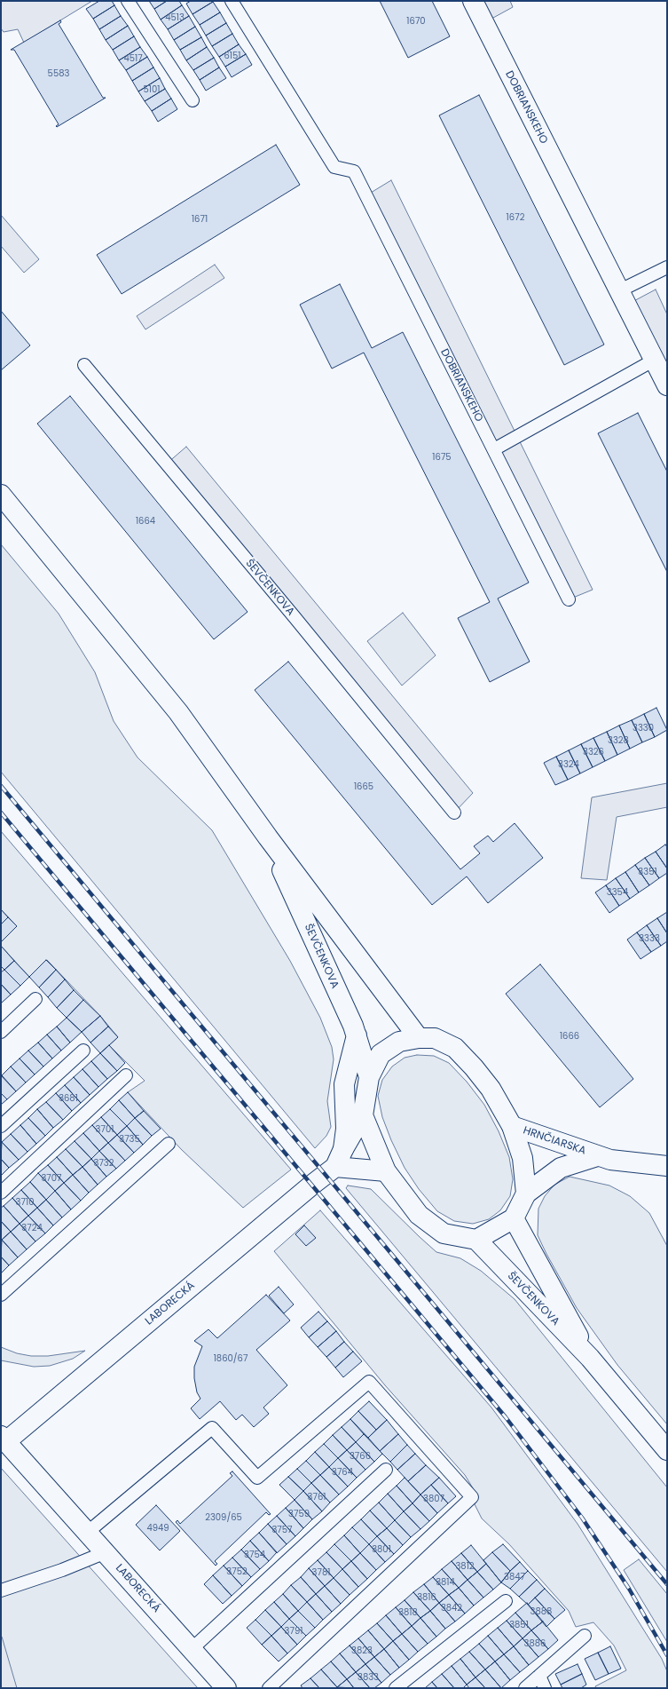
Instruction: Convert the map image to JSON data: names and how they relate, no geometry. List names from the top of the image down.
{
  "streets": {
    "main road": [
      "DOBRIANSKEHO",
      "ŠEVČENKOVA",
      "HRNČIARSKA",
      "LABORECKÁ"
    ]
  },
  "crossings": [
    ["ŠEVČENKOVA", "HRNČIARSKA"],
    ["ŠEVČENKOVA", "LABORECKÁ"]
  ],
  "house_numbers": [
    "4513",
    "1670",
    "6151",
    "4517",
    "5583",
    "5101",
    "1672",
    "1671",
    "1675",
    "1664",
    "3330",
    "3328",
    "3326",
    "3324",
    "1665",
    "3351",
    "3354",
    "3333",
    "1666",
    "3681",
    "3701",
    "3735",
    "3732",
    "3707",
    "3710",
    "3724",
    "1860/67",
    "3766",
    "3764",
    "3761",
    "3807",
    "3759",
    "2309/65",
    "4949",
    "3757",
    "3801",
    "3754",
    "3812",
    "3752",
    "3781",
    "3847",
    "3814",
    "3816",
    "3842",
    "3888",
    "3818",
    "3851",
    "3791",
    "3886",
    "3823",
    "3833"
  ]
}
